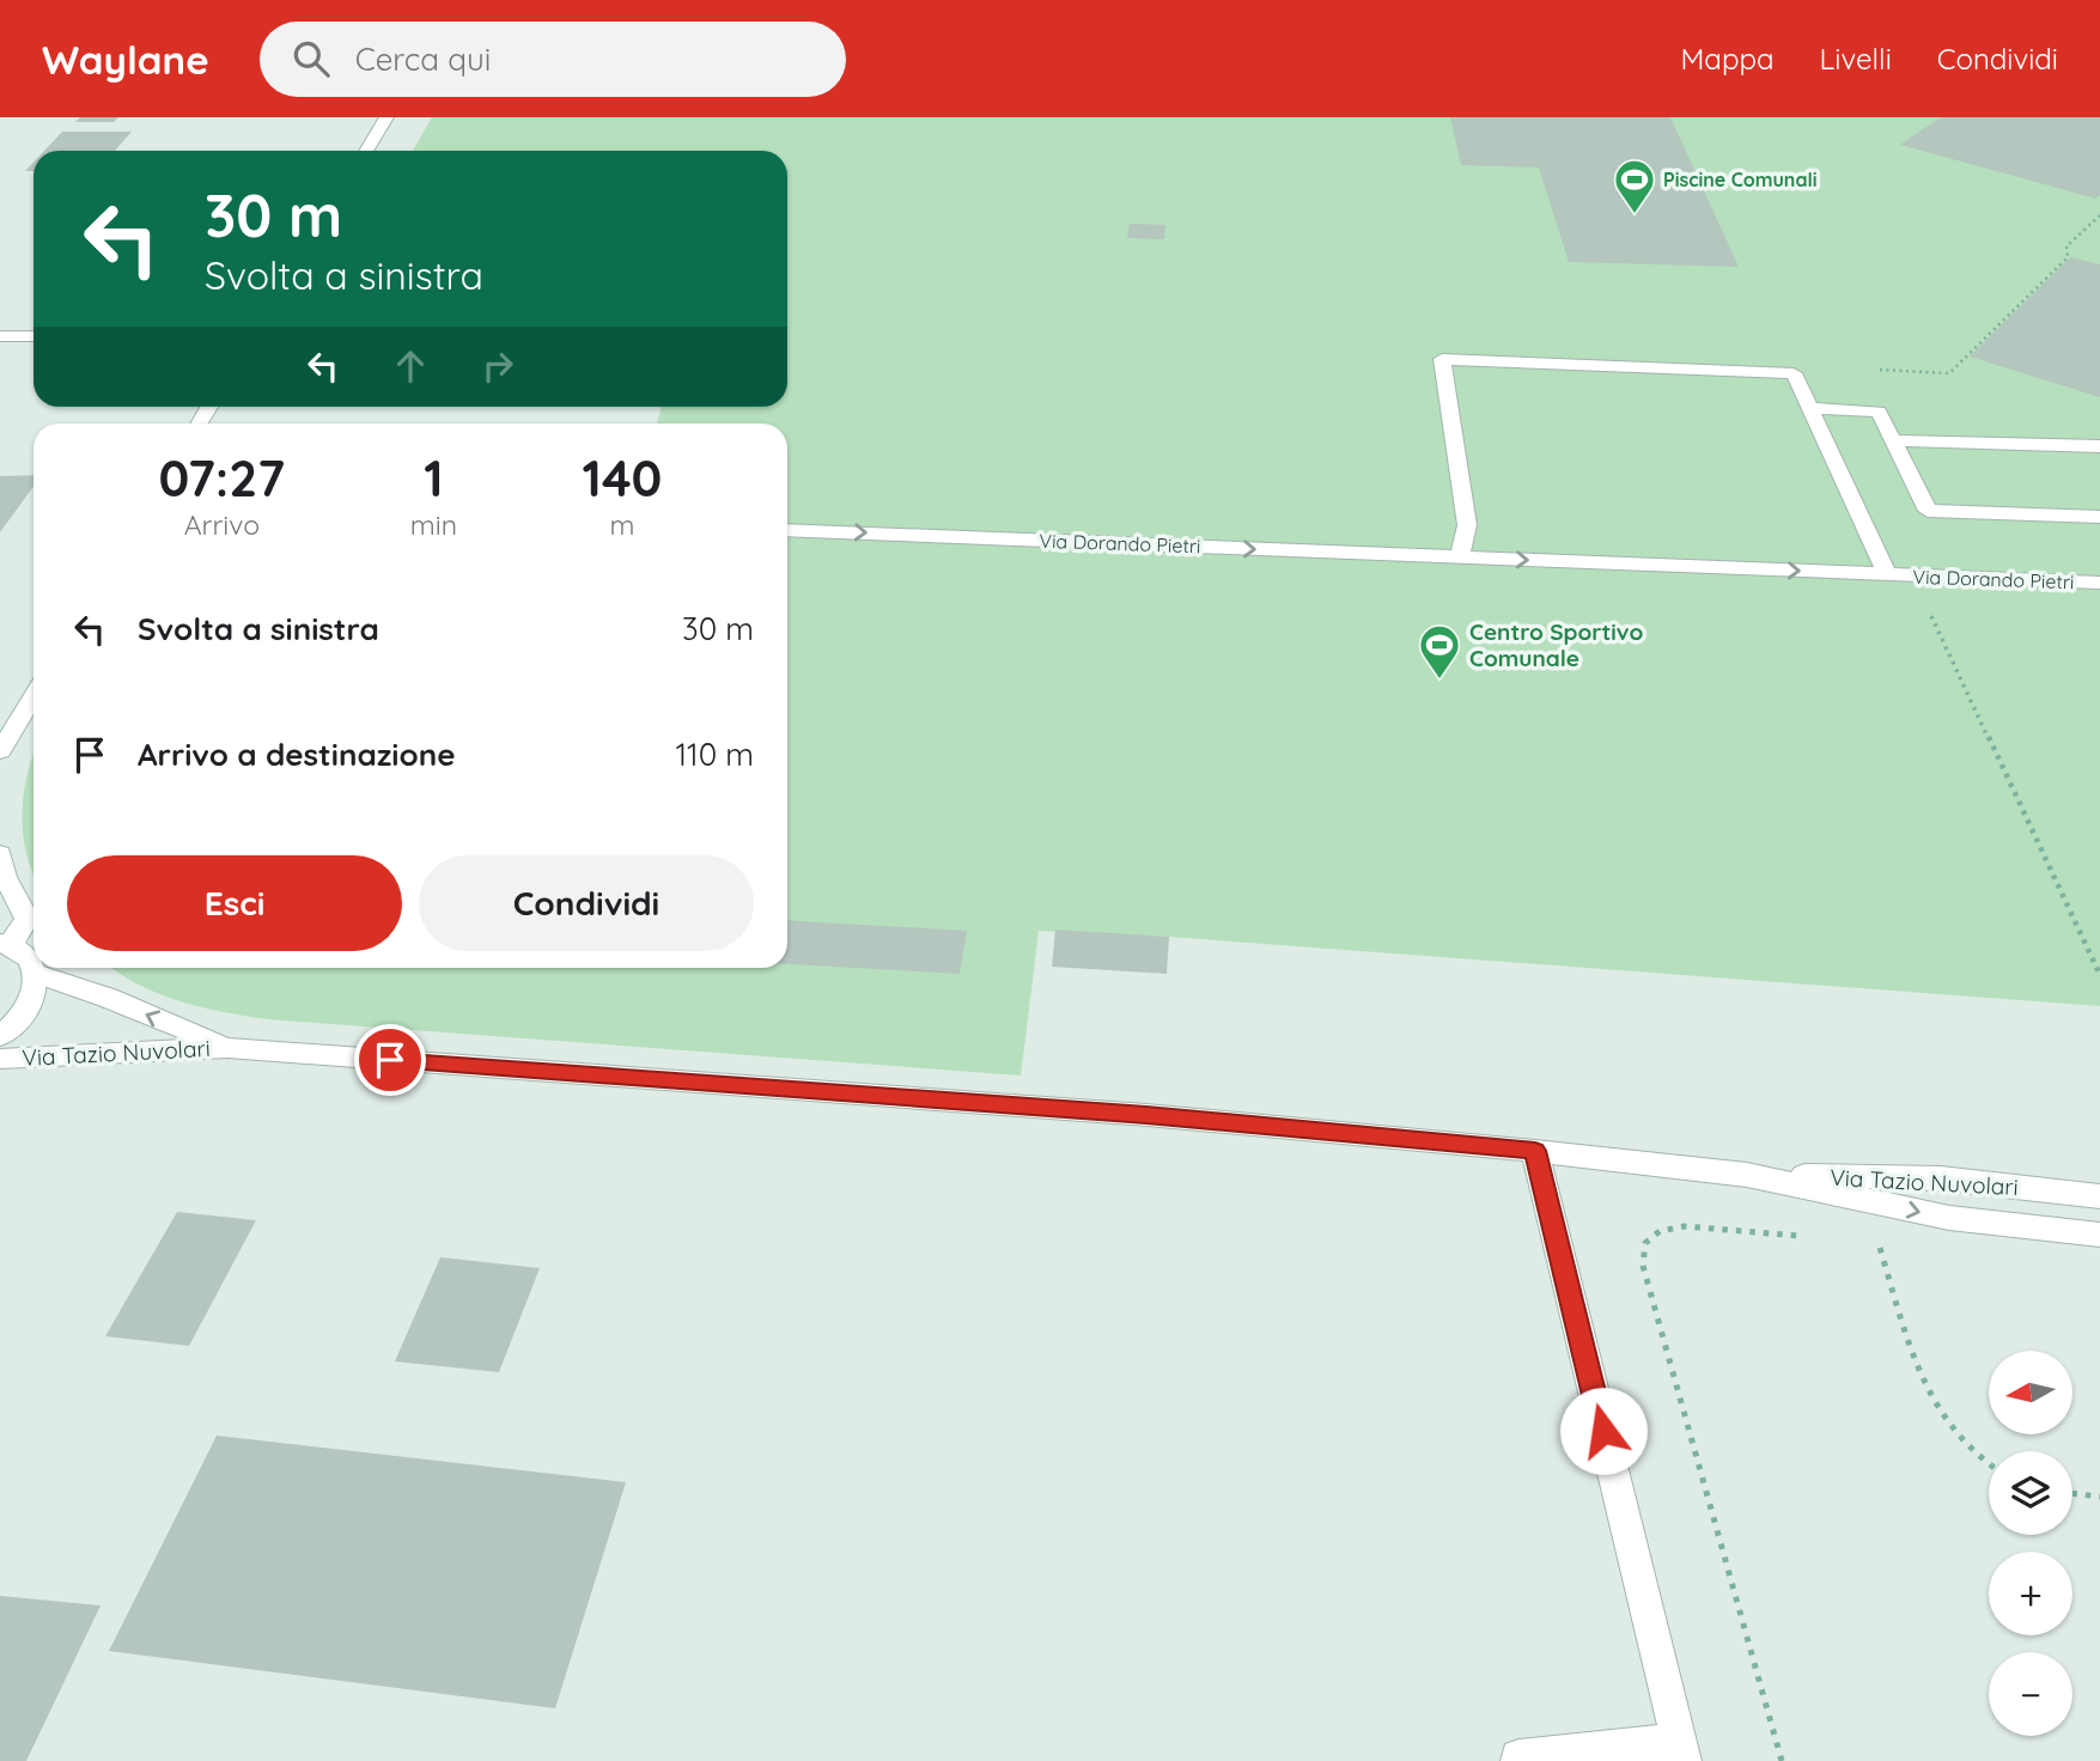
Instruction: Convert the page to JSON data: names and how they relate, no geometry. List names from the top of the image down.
{
  "streets": {
    "street": ["Via Dorando Pietri", "Via Tazio Nuvolari"]
  },
  "one_way": ["Via Dorando Pietri"],
  "places": {
    "sports": ["Piscine Comunali", "Centro Sportivo Comunale"]
  },
  "north": "left",
  "page": {
    "header": "Waylane",
    "search": "Cerca qui",
    "nav": ["Mappa", "Livelli", "Condividi"],
    "turn": ["30 m", "Svolta a sinistra"],
    "eta": [
      "07:27",
      "Arrivo",
      "1",
      "min",
      "140",
      "m"
    ],
    "list": [
      {
        "name": "Svolta a sinistra",
        "value": "30 m"
      },
      {
        "name": "Arrivo a destinazione",
        "value": "110 m"
      }
    ],
    "buttons": ["Esci", "Condividi"],
    "map_buttons": ["+", "−"]
  }
}
